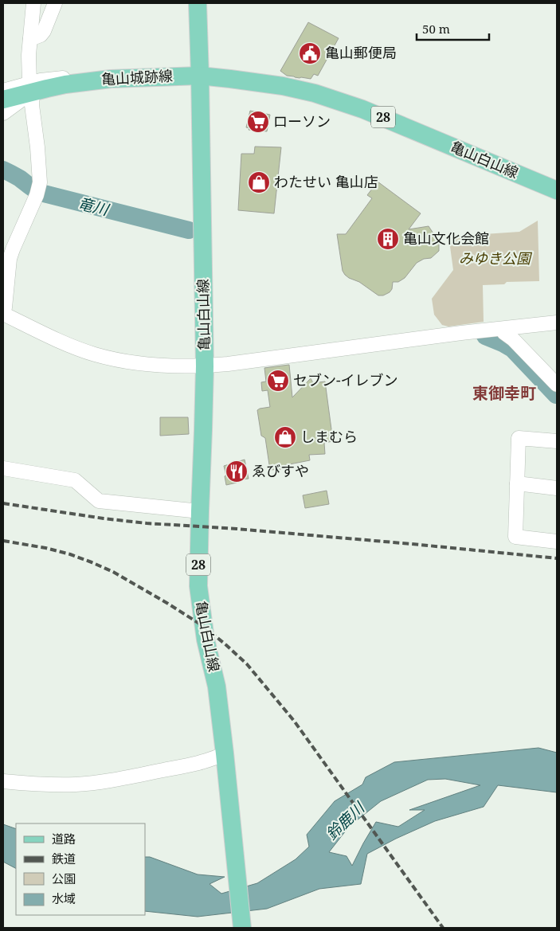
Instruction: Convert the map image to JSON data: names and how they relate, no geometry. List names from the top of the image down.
{
  "streets": {
    "main road": ["亀山城跡線", "28", "亀山白山線"]
  },
  "crossings": [
    ["亀山城跡線", "亀山白山線"]
  ],
  "districts": ["東御幸町"],
  "water": ["竜川", "鈴鹿川"],
  "parks": ["みゆき公園"],
  "places": {
    "public building": ["亀山郵便局"],
    "supermarket": ["ローソン", "セブン-イレブン"],
    "shop": ["わたせい 亀山店", "しまむら"],
    "building": ["亀山文化会館"],
    "restaurant": ["ゑびすや"]
  },
  "legend": [
    "道路",
    "鉄道",
    "公園",
    "水域"
  ],
  "scale_bar": "50 m"
}
